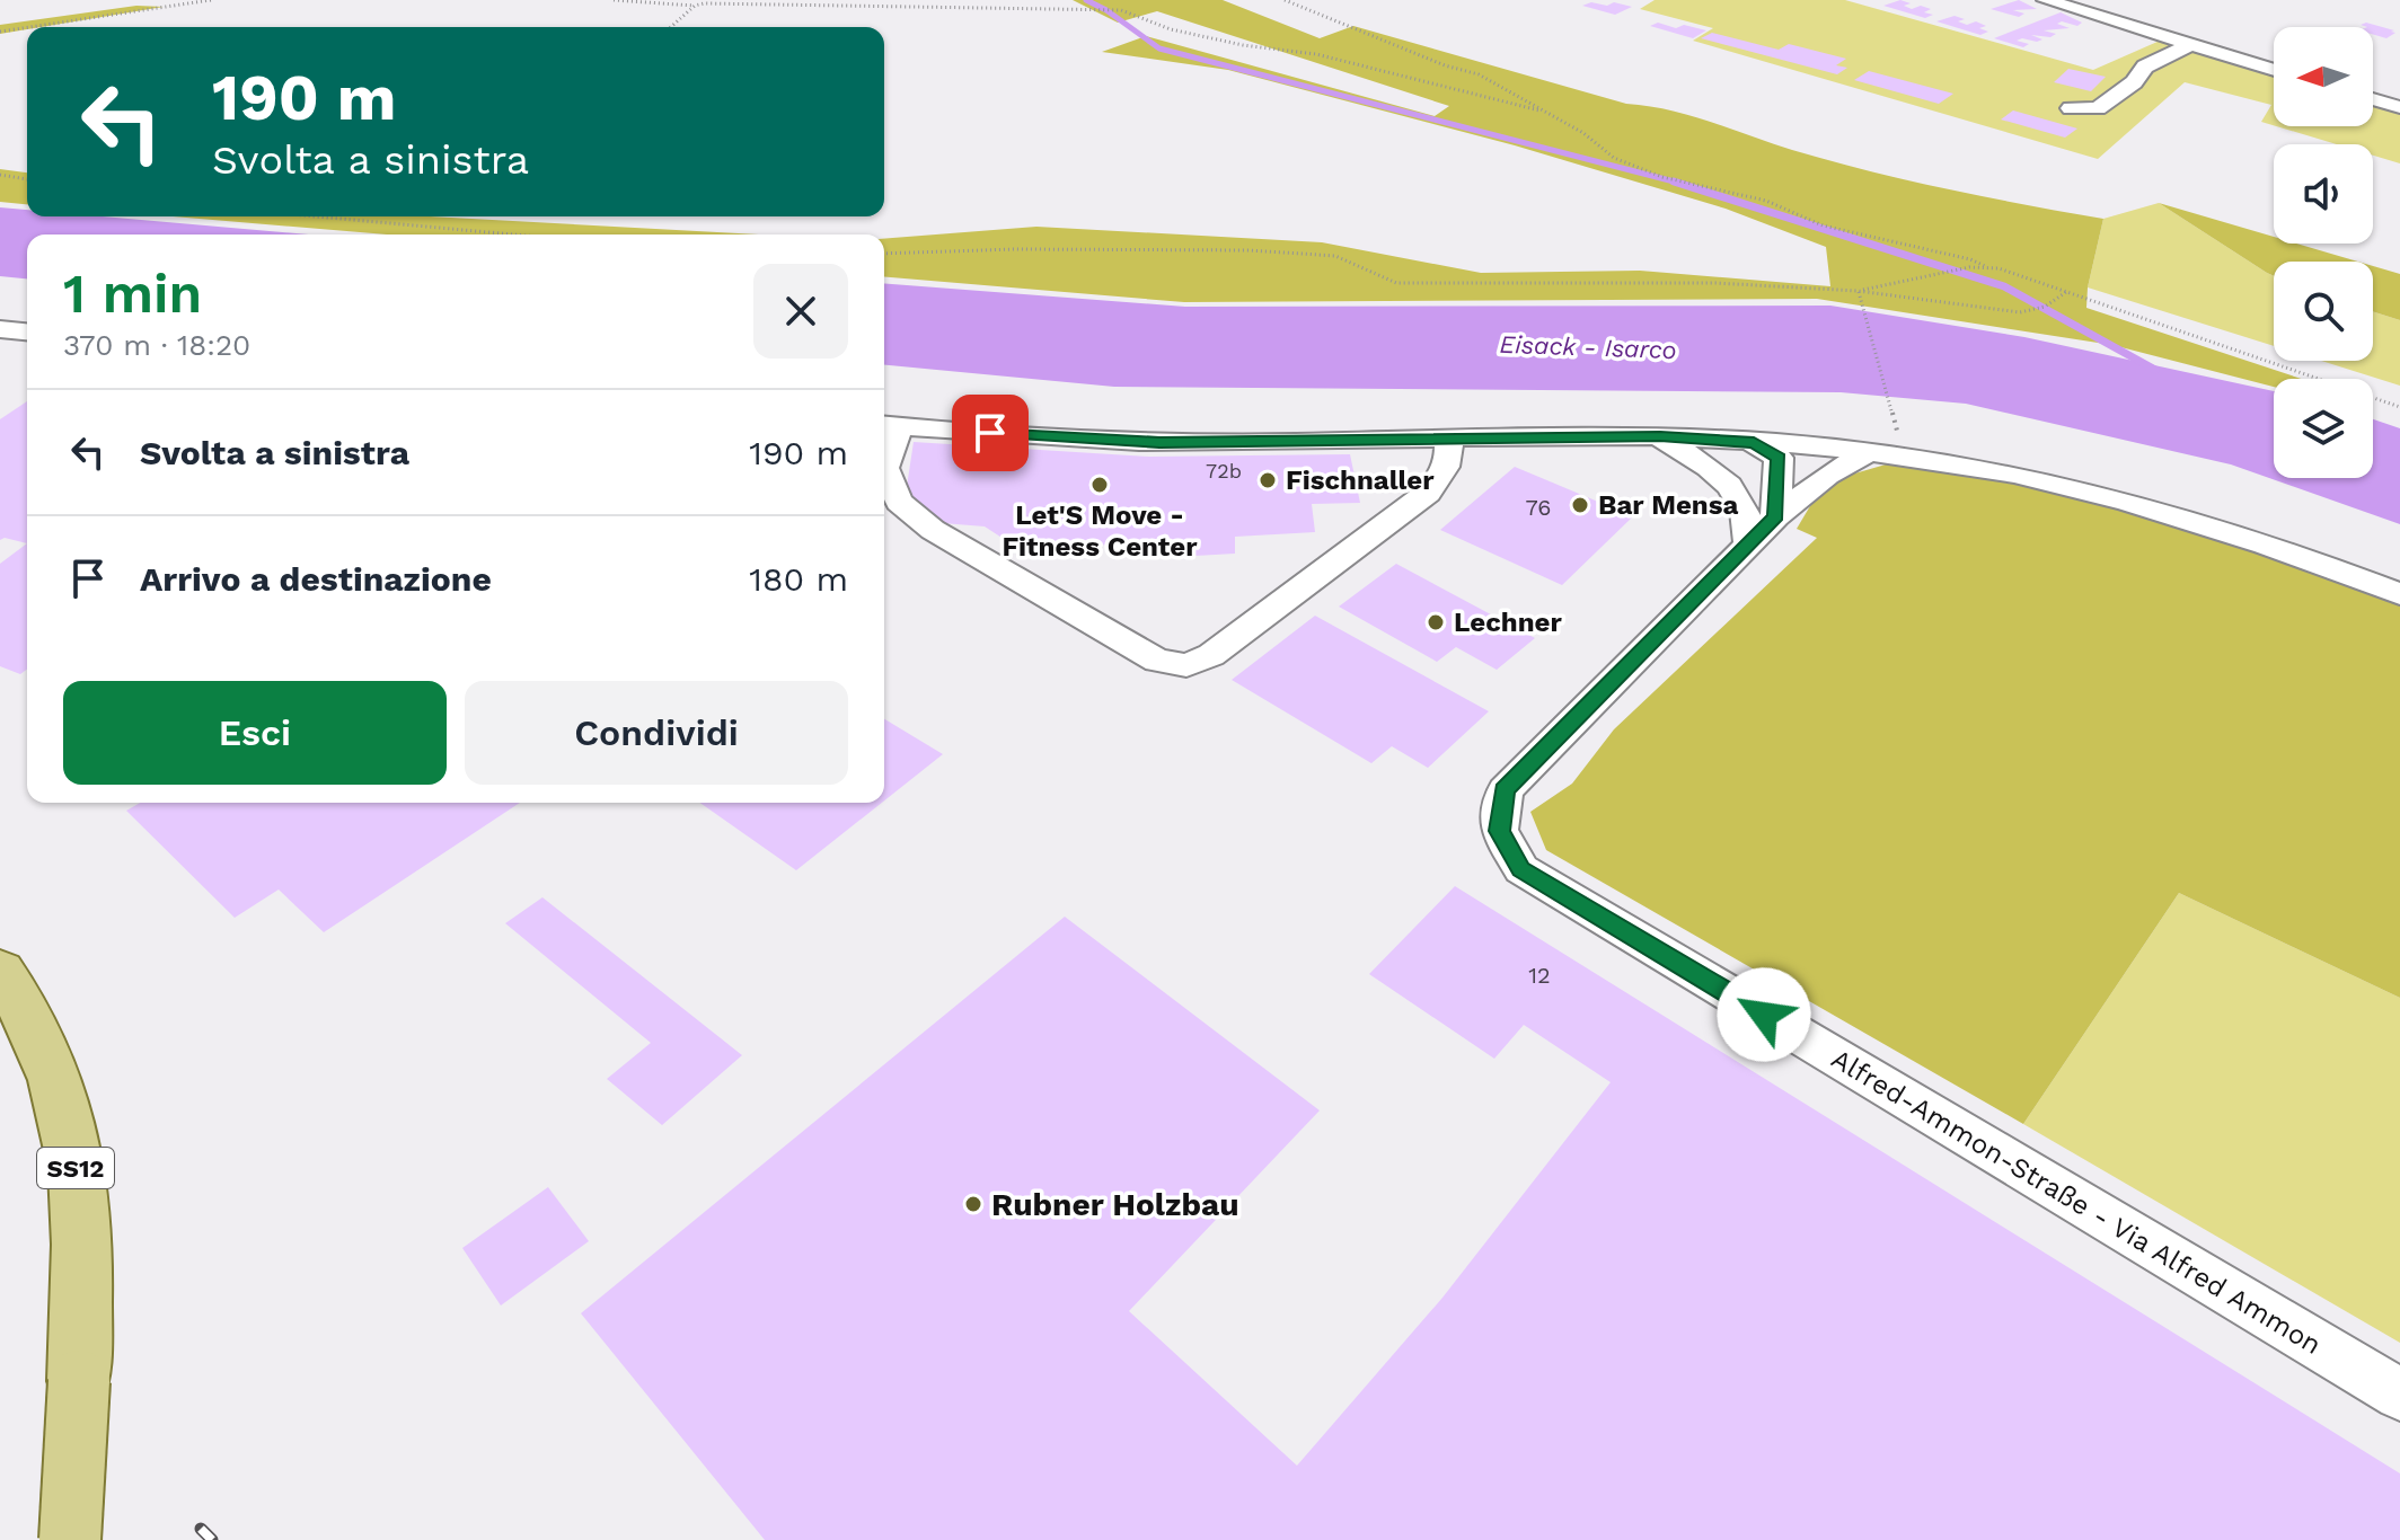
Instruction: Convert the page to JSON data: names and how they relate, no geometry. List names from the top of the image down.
{
  "streets": {
    "main road": ["SS12"],
    "street": ["Alfred-Ammon-Straße - Via Alfred Ammon"]
  },
  "water": ["Eisack - Isarco"],
  "places": [
    "Fischnaller",
    "Let'S Move - Fitness Center",
    "Bar Mensa",
    "Lechner",
    "Rubner Holzbau"
  ],
  "house_numbers": ["72b", "76", "12"],
  "north": "left",
  "page": {
    "turn": ["190 m", "Svolta a sinistra"],
    "heading": ["1 min", "370 m · 18:20"],
    "list": [
      {
        "name": "Svolta a sinistra",
        "value": "190 m"
      },
      {
        "name": "Arrivo a destinazione",
        "value": "180 m"
      }
    ],
    "buttons": ["Esci", "Condividi"]
  }
}
